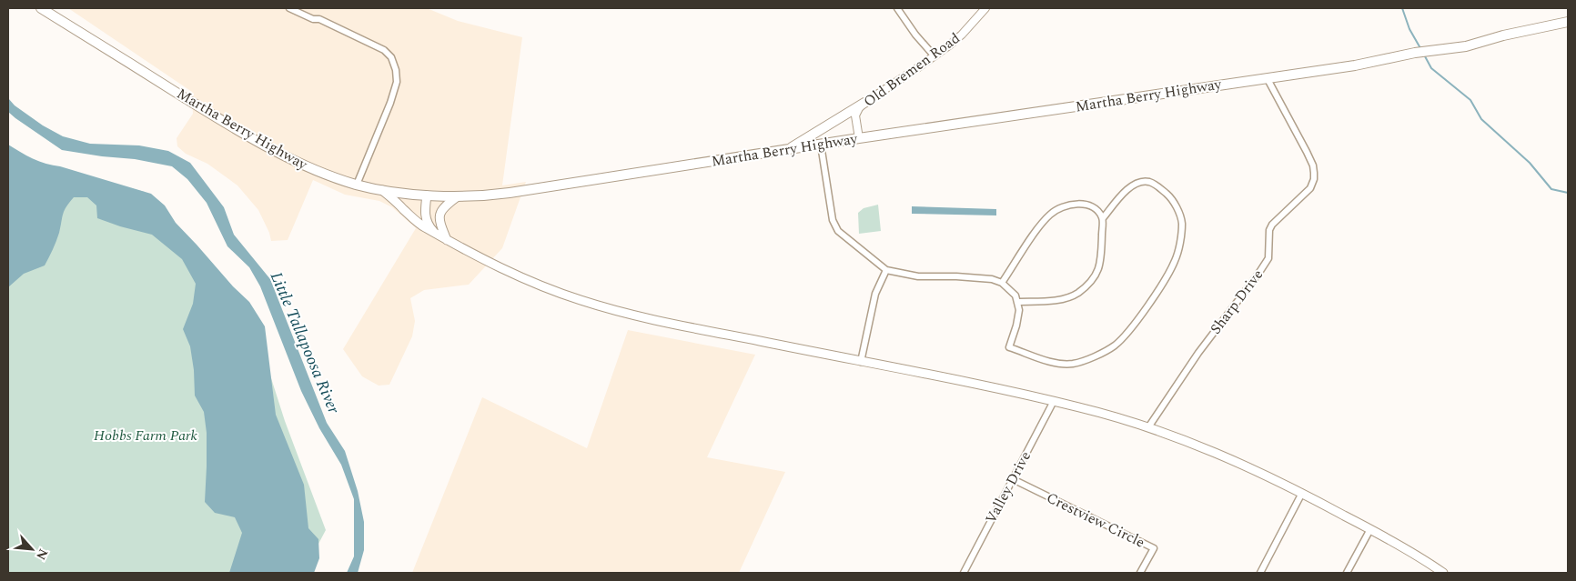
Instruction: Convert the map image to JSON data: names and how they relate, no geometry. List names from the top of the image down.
{
  "streets": {
    "main road": ["Martha Berry Highway"],
    "street": [
      "Old Bremen Road",
      "Sharp Drive",
      "Valley Drive",
      "Crestview Circle"
    ]
  },
  "crossings": [
    ["Old Bremen Road", "Martha Berry Highway"],
    ["Martha Berry Highway", "Sharp Drive"],
    ["Valley Drive", "Crestview Circle"]
  ],
  "water": ["Little Tallapoosa River"],
  "parks": ["Hobbs Farm Park"],
  "north": "bottom right"
}
